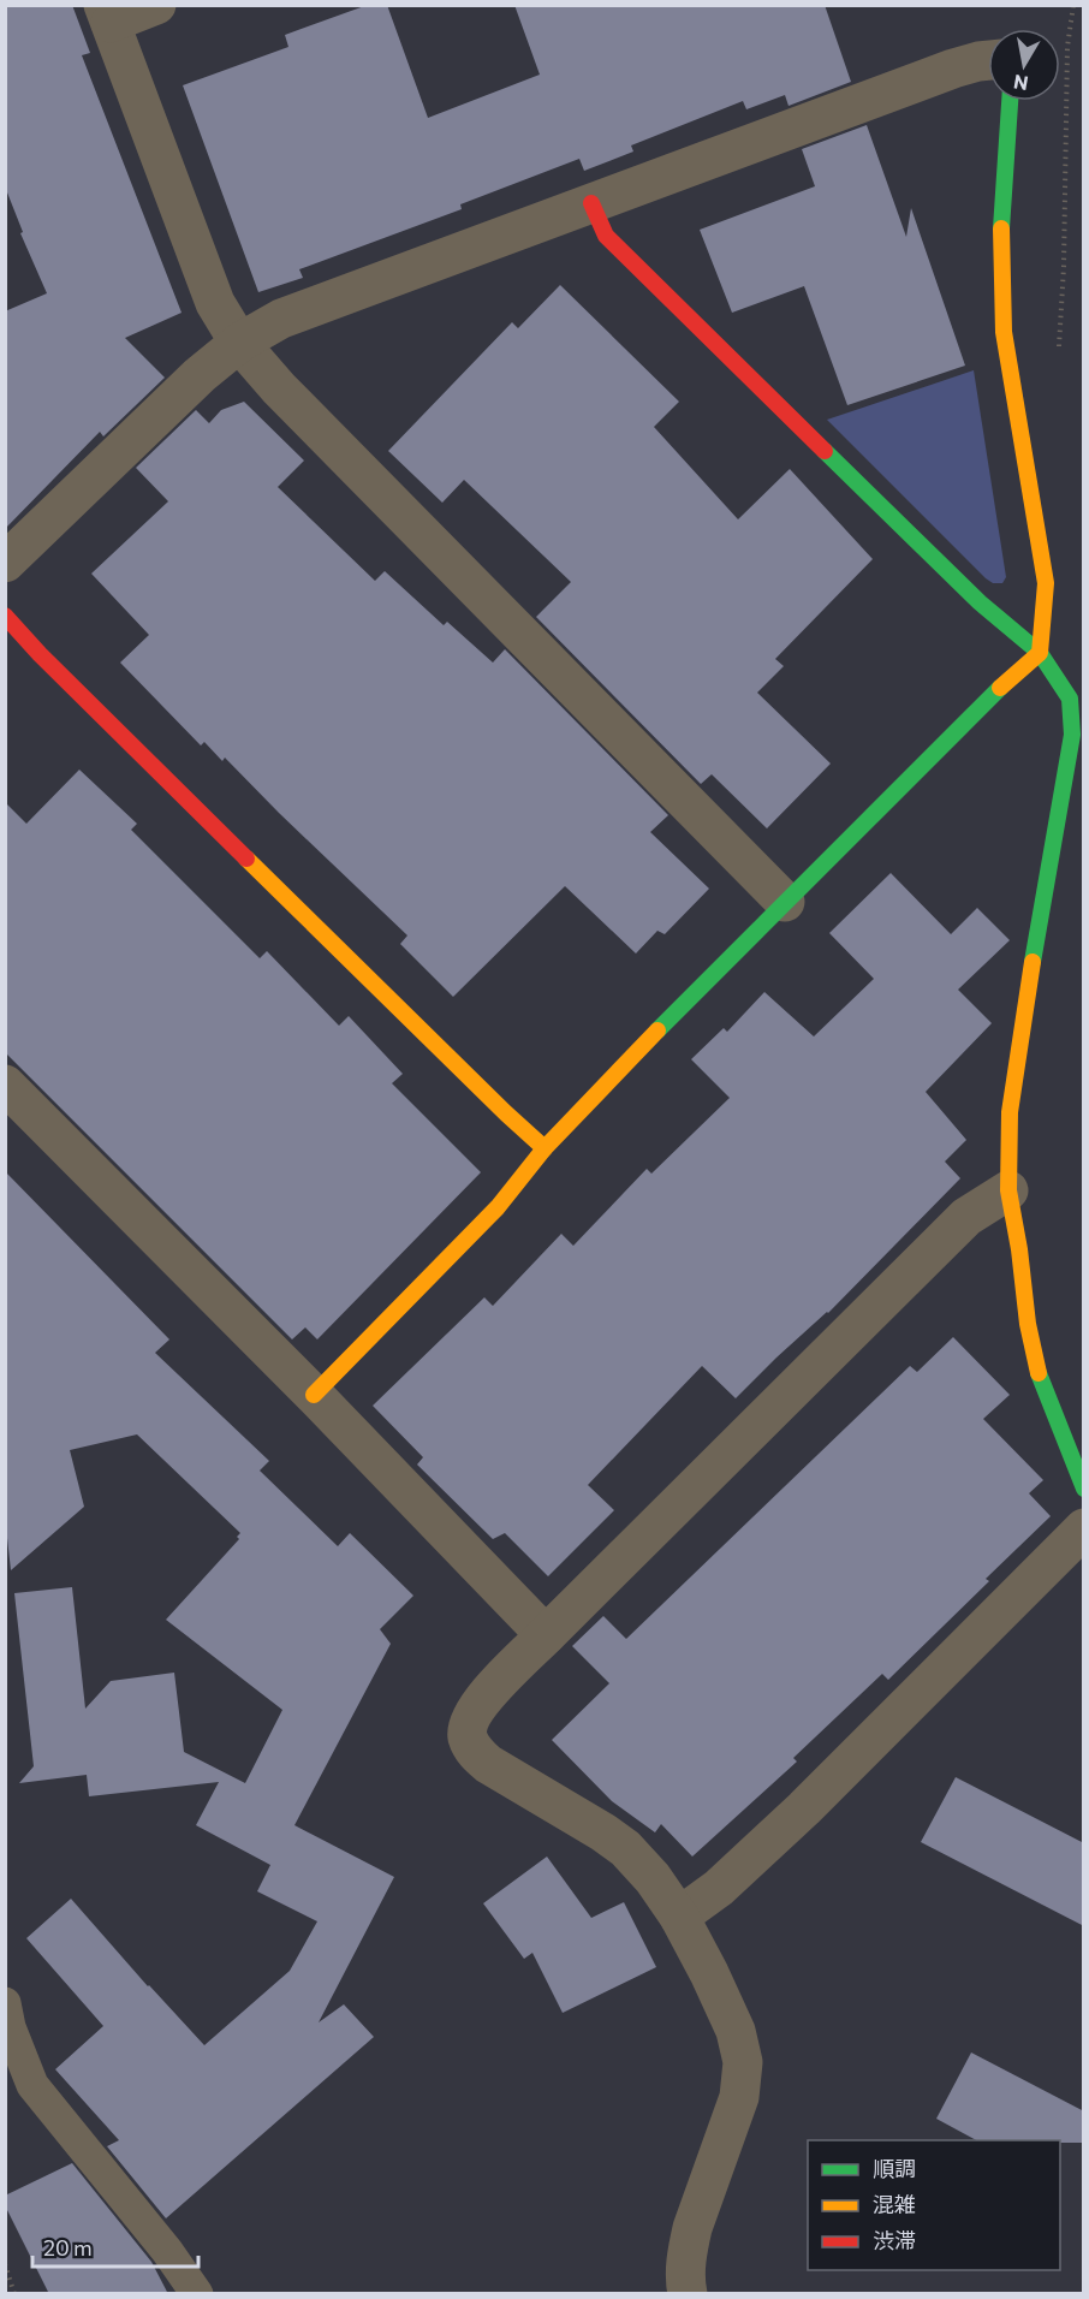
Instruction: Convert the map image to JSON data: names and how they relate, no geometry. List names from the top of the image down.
{
  "legend": ["順調", "混雑", "渋滞"],
  "scale_bar": "20 m",
  "north": "bottom"
}
